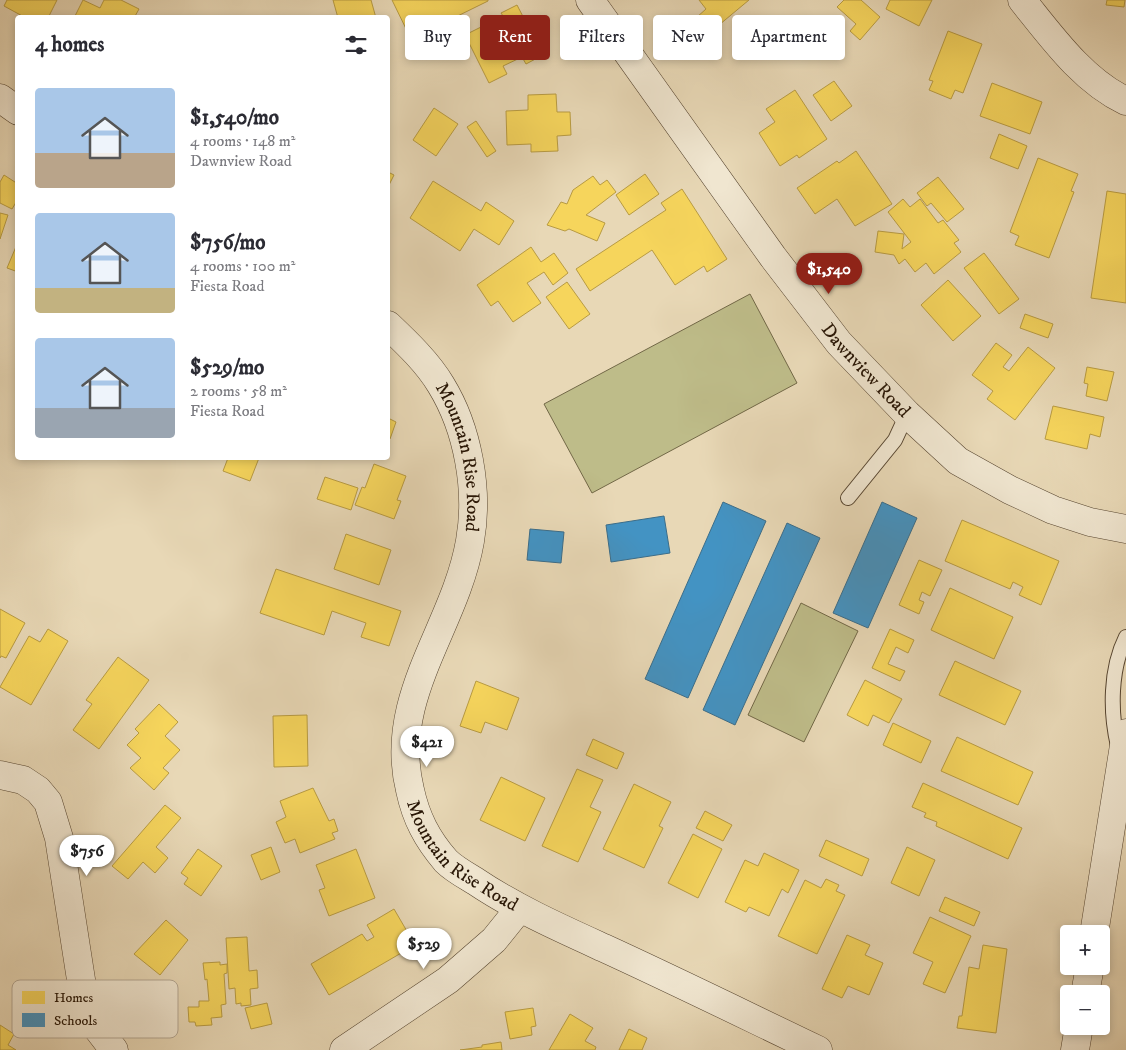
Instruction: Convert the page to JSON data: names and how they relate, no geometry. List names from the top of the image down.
{
  "streets": {
    "street": ["Dawnview Road", "Mountain Rise Road"]
  },
  "legend": ["Homes", "Schools"],
  "page": {
    "chip": [
      "Buy",
      "Rent",
      "Filters",
      "New",
      "Apartment"
    ],
    "heading": "4 homes",
    "list": [
      {
        "name": "$1,540/mo",
        "note": "4 rooms · 148 m² · Dawnview Road"
      },
      {
        "name": "$756/mo",
        "note": "4 rooms · 100 m² · Fiesta Road"
      },
      {
        "name": "$529/mo",
        "note": "2 rooms · 58 m² · Fiesta Road"
      }
    ],
    "price": [
      "$1,540",
      "$421",
      "$756",
      "$529"
    ],
    "map_buttons": ["+", "−"]
  }
}
